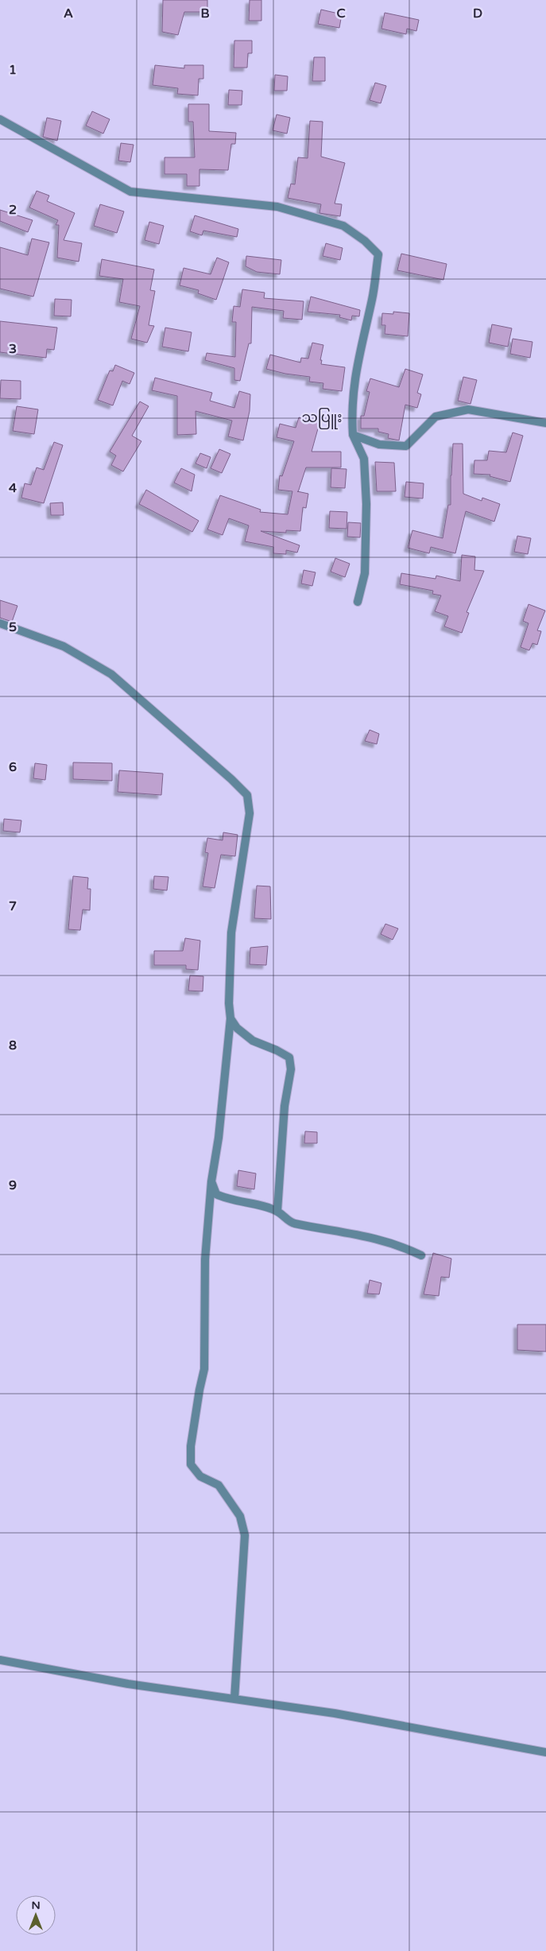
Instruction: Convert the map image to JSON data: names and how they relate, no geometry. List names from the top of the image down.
{
  "districts": ["သပြူး"],
  "north": "top",
  "grid": {
    "columns": [
      "A",
      "B",
      "C",
      "D"
    ],
    "rows": [
      "1",
      "2",
      "3",
      "4",
      "5",
      "6",
      "7",
      "8",
      "9"
    ]
  }
}
